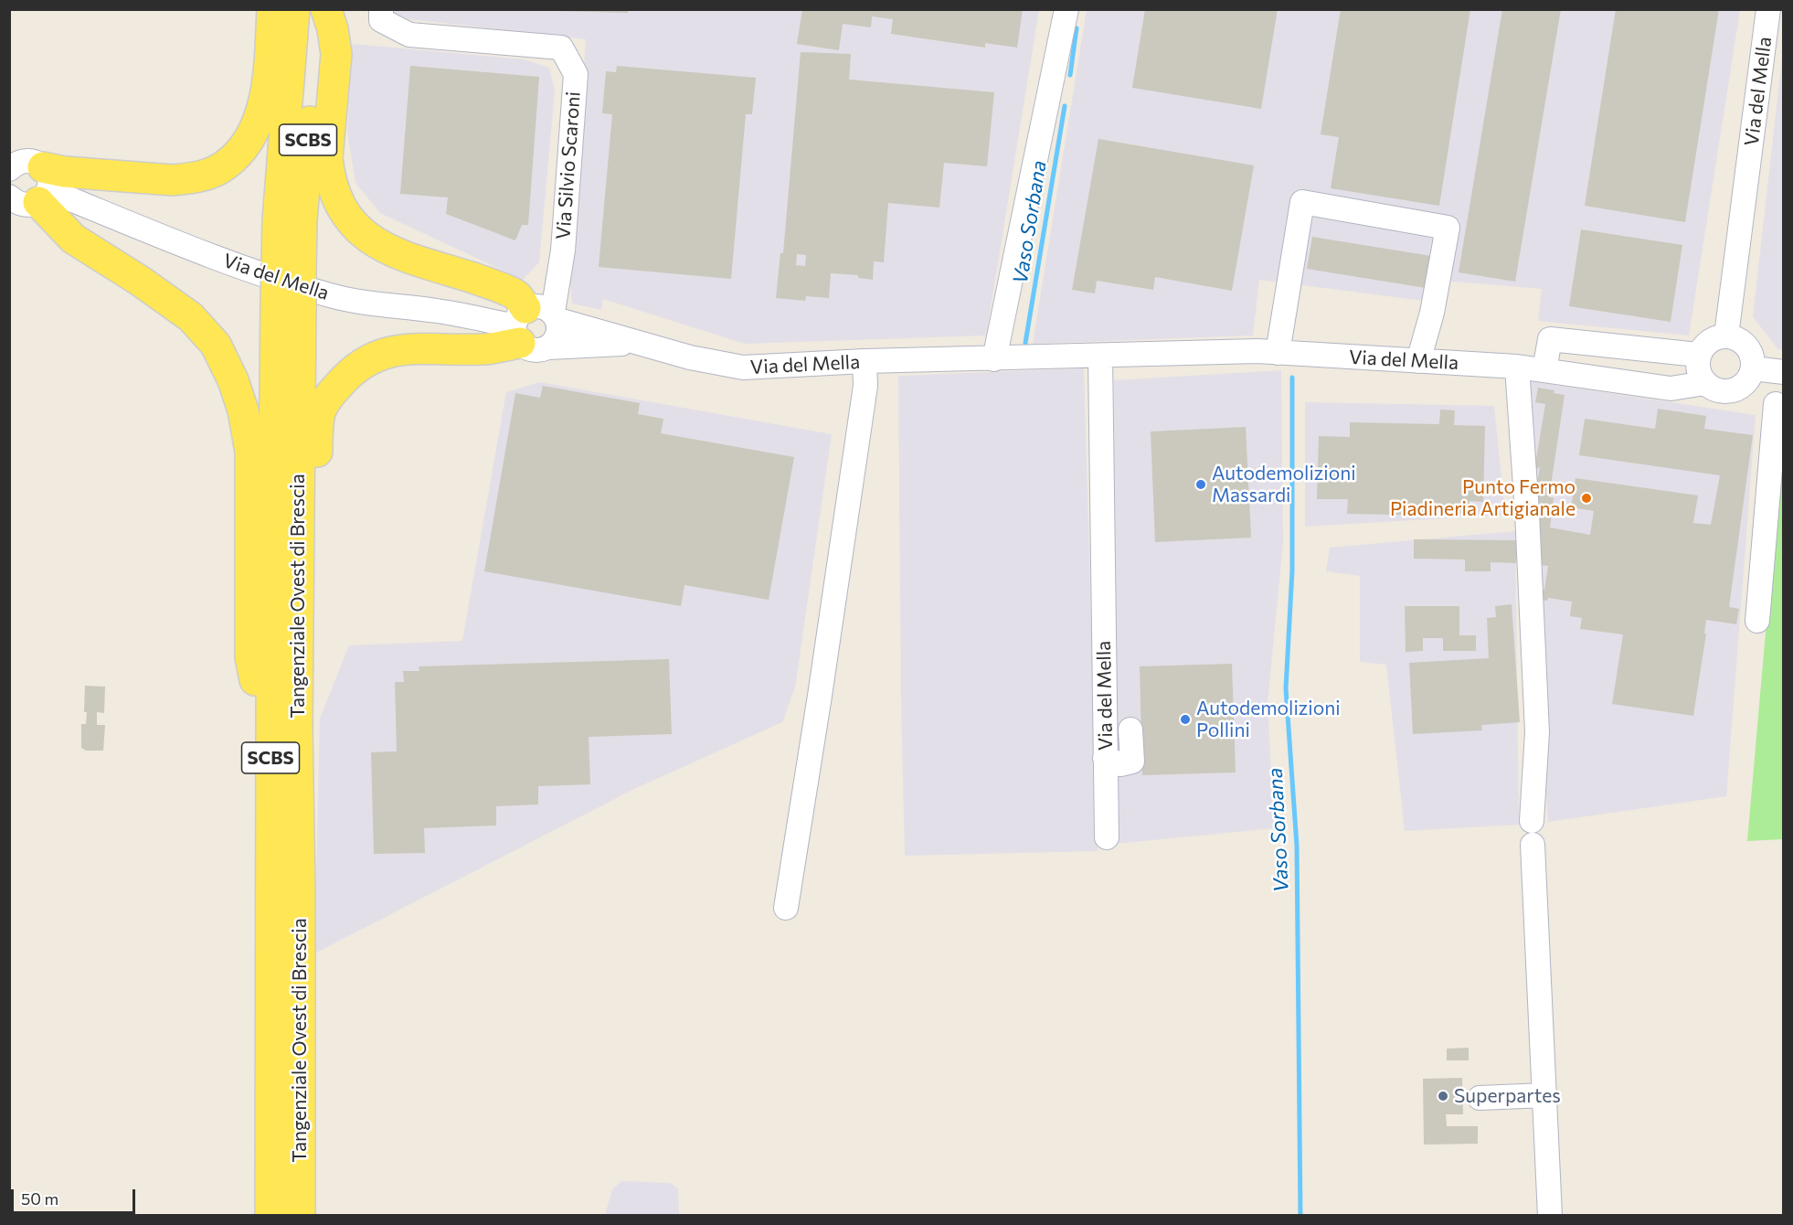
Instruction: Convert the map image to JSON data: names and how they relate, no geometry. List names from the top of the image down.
{
  "streets": {
    "main road": ["SCBS", "Tangenziale Ovest di Brescia"],
    "street": ["Via del Mella", "Via Silvio Scaroni"]
  },
  "crossings": [
    ["Via del Mella", "Via Silvio Scaroni"]
  ],
  "water": ["Vaso Sorbana"],
  "places": [
    "Autodemolizioni Massardi",
    "Punto Fermo Piadineria Artigianale",
    "Autodemolizioni Pollini",
    "Superpartes"
  ],
  "scale_bar": "50 m"
}
